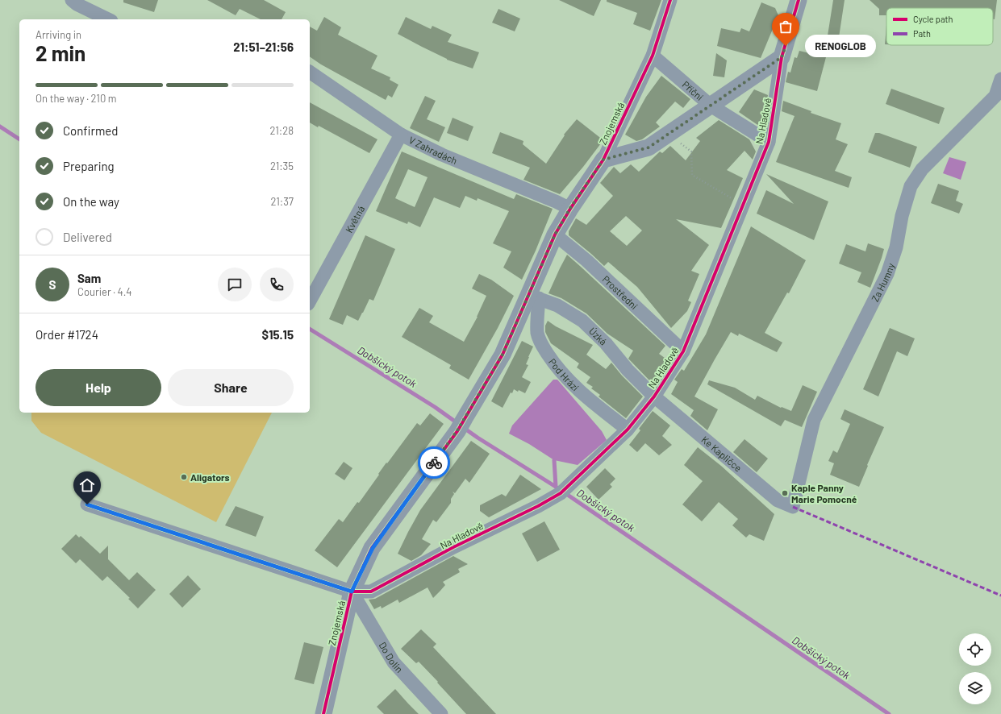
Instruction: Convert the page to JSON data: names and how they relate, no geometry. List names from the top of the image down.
{
  "streets": {
    "street": [
      "Příční",
      "Na Hladově",
      "Znojemská",
      "V Zahradách",
      "Květná",
      "Za Humny",
      "Prostřední",
      "Úzká",
      "Pod Hrází",
      "Ke Kapličce",
      "Do Dolin"
    ]
  },
  "crossings": [
    ["Příční", "Na Hladově"],
    ["Příční", "Znojemská"],
    ["Na Hladově", "Znojemská"],
    ["Na Hladově", "Prostřední"],
    ["Na Hladově", "Úzká"],
    ["Na Hladově", "Pod Hrází"],
    ["Na Hladově", "Ke Kapličce"],
    ["Na Hladově", "Do Dolin"],
    ["Znojemská", "V Zahradách"],
    ["Znojemská", "Prostřední"],
    ["Znojemská", "Úzká"],
    ["Znojemská", "Pod Hrází"],
    ["Znojemská", "Do Dolin"],
    ["V Zahradách", "Květná"],
    ["Za Humny", "Ke Kapličce"],
    ["Úzká", "Pod Hrází"],
    ["Úzká", "Ke Kapličce"]
  ],
  "water": ["Dobšický potok"],
  "places": ["RENOGLOB", "Aligators", "Kaple Panny Marie Pomocné"],
  "legend": ["Cycle path", "Path"],
  "page": {
    "heading": ["2 min", "Arriving in", "21:51–21:56"],
    "panel": [
      "Sam",
      "Courier · 4.4",
      "Order #1724",
      "$15.15"
    ],
    "bubble": "RENOGLOB",
    "bar": "On the way · 210 m",
    "list": [
      ["Confirmed", "21:28"],
      ["Preparing", "21:35"],
      ["On the way", "21:37"],
      "Delivered"
    ],
    "round": "S",
    "buttons": ["Help", "Share"]
  }
}
